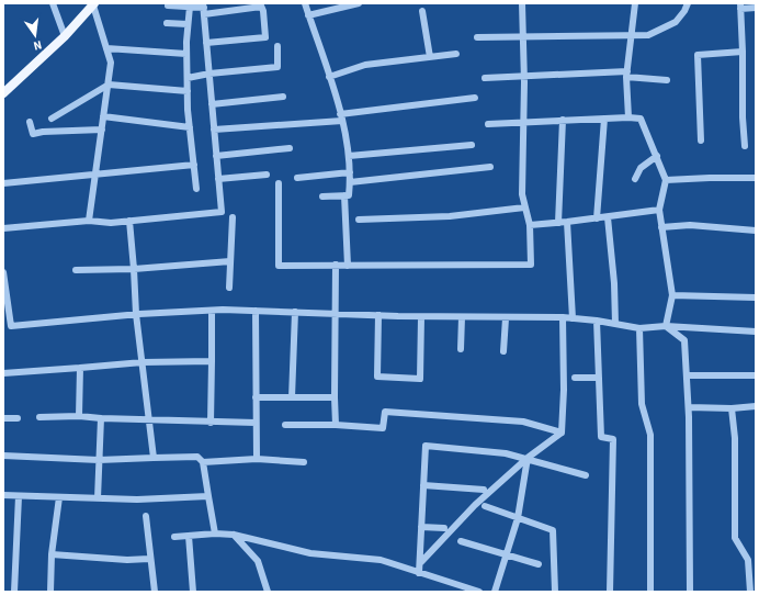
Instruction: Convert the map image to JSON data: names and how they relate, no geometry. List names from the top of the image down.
{
  "north": "bottom"
}
